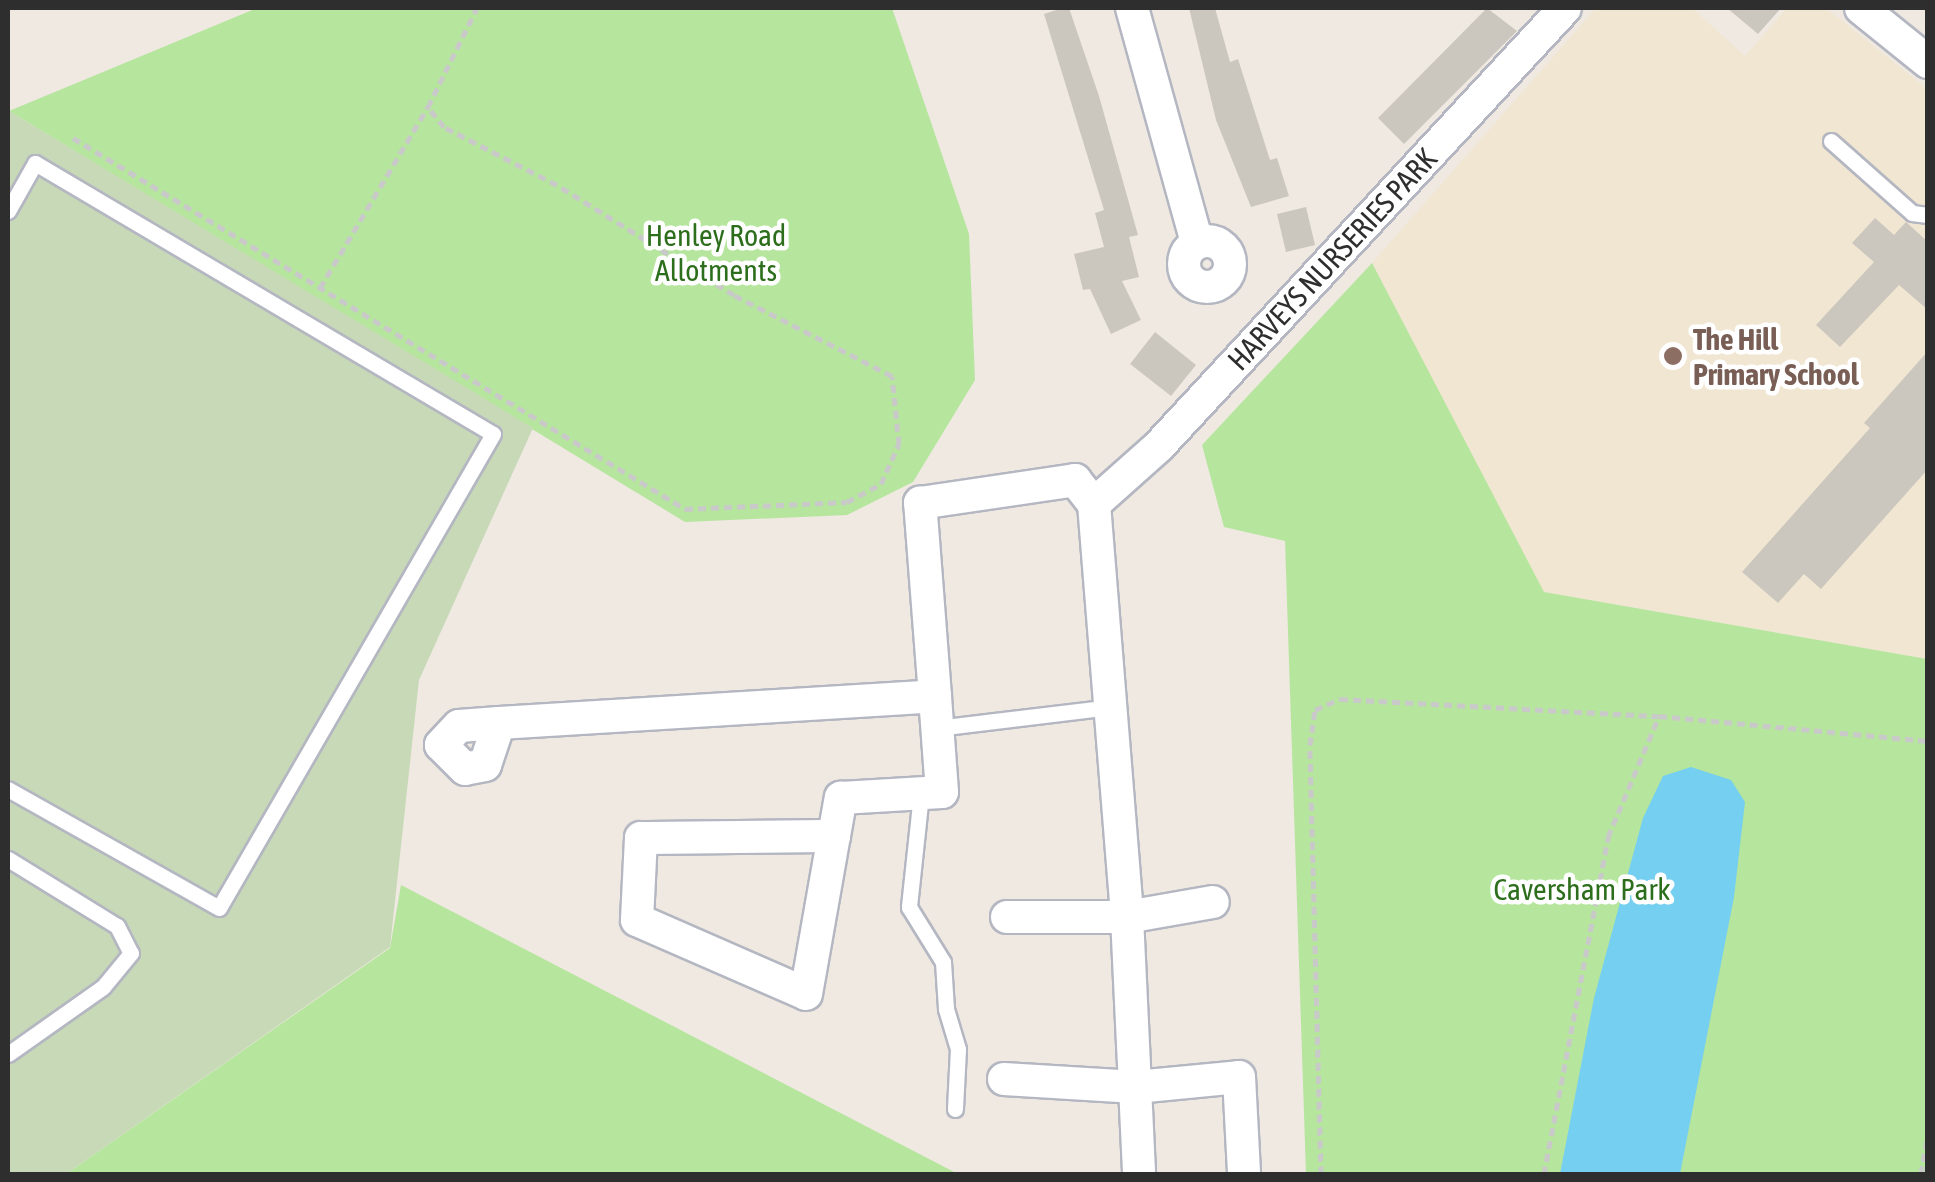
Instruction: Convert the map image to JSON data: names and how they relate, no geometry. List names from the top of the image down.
{
  "streets": {
    "street": ["HARVEYS NURSERIES PARK"]
  },
  "parks": ["Henley Road Allotments", "Caversham Park"],
  "places": ["The Hill Primary School"]
}
